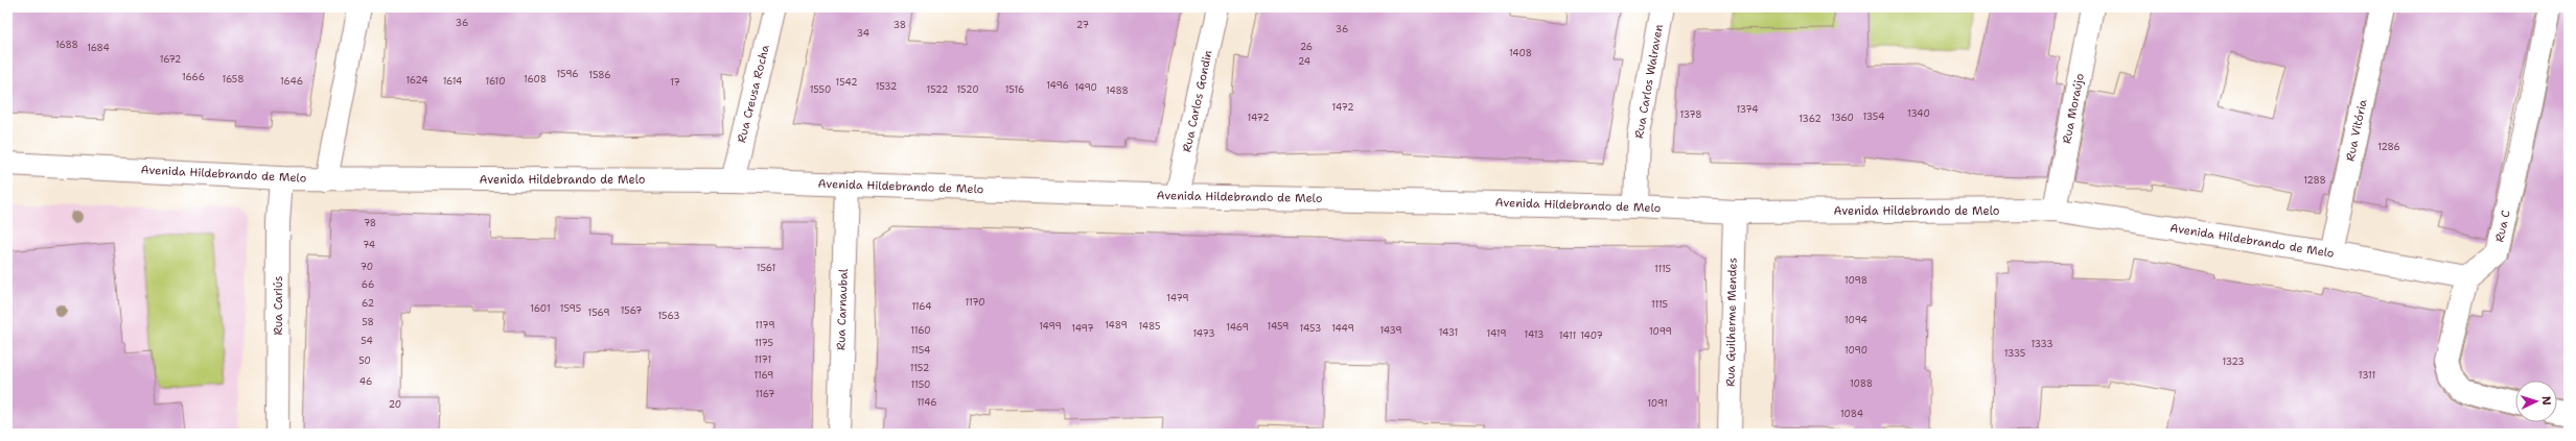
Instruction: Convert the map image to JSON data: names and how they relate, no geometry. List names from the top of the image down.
{
  "streets": {
    "street": [
      "Rua Carlos Walraven",
      "Rua Creusa Rocha",
      "Rua Carlos Gondin",
      "Rua Moraújo",
      "Rua Vitória",
      "Avenida Hildebrando de Melo",
      "Rua C",
      "Rua Cariús",
      "Rua Carnaubal",
      "Rua Guilherme Mendes"
    ]
  },
  "crossings": [
    ["Rua Carlos Walraven", "Avenida Hildebrando de Melo"],
    ["Rua Creusa Rocha", "Avenida Hildebrando de Melo"],
    ["Rua Carlos Gondin", "Avenida Hildebrando de Melo"],
    ["Rua Moraújo", "Avenida Hildebrando de Melo"],
    ["Rua Vitória", "Avenida Hildebrando de Melo"],
    ["Avenida Hildebrando de Melo", "Rua C"],
    ["Avenida Hildebrando de Melo", "Rua Cariús"],
    ["Avenida Hildebrando de Melo", "Rua Carnaubal"],
    ["Avenida Hildebrando de Melo", "Rua Guilherme Mendes"]
  ],
  "house_numbers": [
    "36",
    "38",
    "27",
    "36",
    "34",
    "1688",
    "26",
    "1684",
    "1408",
    "1672",
    "24",
    "1596",
    "1586",
    "1666",
    "1658",
    "1608",
    "1624",
    "1646",
    "1614",
    "1610",
    "17",
    "1542",
    "1496",
    "1532",
    "1490",
    "1550",
    "1522",
    "1520",
    "1516",
    "1488",
    "1472",
    "1374",
    "1340",
    "1378",
    "1354",
    "1472",
    "1360",
    "1362",
    "1286",
    "1288",
    "78",
    "74",
    "70",
    "1561",
    "1115",
    "1098",
    "66",
    "1479",
    "1170",
    "62",
    "1115",
    "1164",
    "1601",
    "1595",
    "1567",
    "1569",
    "1563",
    "1094",
    "58",
    "1179",
    "1489",
    "1499",
    "1485",
    "1459",
    "1469",
    "1497",
    "1453",
    "1449",
    "1160",
    "1439",
    "1099",
    "1431",
    "1473",
    "1419",
    "1413",
    "1411",
    "1407",
    "54",
    "1175",
    "1333",
    "1154",
    "1090",
    "1335",
    "1171",
    "50",
    "1323",
    "1152",
    "1169",
    "1311",
    "46",
    "1088",
    "1150",
    "1167",
    "1146",
    "1091",
    "20",
    "1084"
  ],
  "north": "right"
}
